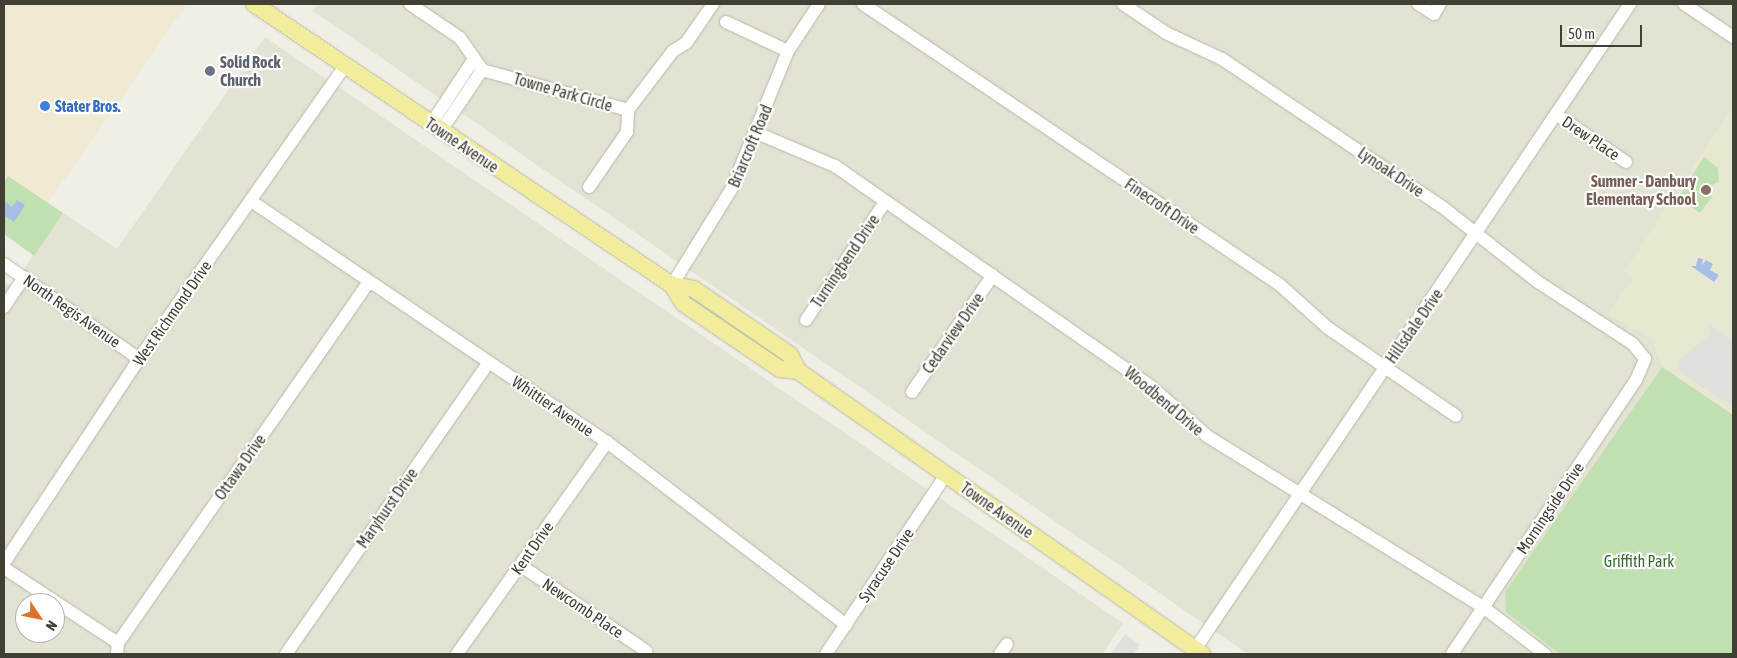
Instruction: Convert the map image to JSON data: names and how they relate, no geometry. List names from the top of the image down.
{
  "streets": {
    "main road": ["Towne Avenue"],
    "street": [
      "Towne Park Circle",
      "Drew Place",
      "Briarcroft Road",
      "Lynoak Drive",
      "Finecroft Drive",
      "Turningbend Drive",
      "North Regis Avenue",
      "West Richmond Drive",
      "Hillsdale Drive",
      "Cedarview Drive",
      "Woodbend Drive",
      "Whittier Avenue",
      "Ottawa Drive",
      "Maryhurst Drive",
      "Morningside Drive",
      "Kent Drive",
      "Syracuse Drive",
      "Newcomb Place"
    ]
  },
  "crossings": [
    ["Drew Place", "Hillsdale Drive"],
    ["Towne Avenue", "Briarcroft Road"],
    ["Towne Avenue", "West Richmond Drive"],
    ["Towne Avenue", "Hillsdale Drive"],
    ["Towne Avenue", "Syracuse Drive"],
    ["Briarcroft Road", "Woodbend Drive"],
    ["Lynoak Drive", "Hillsdale Drive"],
    ["Lynoak Drive", "Morningside Drive"],
    ["Finecroft Drive", "Hillsdale Drive"],
    ["Turningbend Drive", "Woodbend Drive"],
    ["North Regis Avenue", "West Richmond Drive"],
    ["West Richmond Drive", "Whittier Avenue"],
    ["Hillsdale Drive", "Woodbend Drive"],
    ["Cedarview Drive", "Woodbend Drive"],
    ["Woodbend Drive", "Morningside Drive"],
    ["Whittier Avenue", "Ottawa Drive"],
    ["Whittier Avenue", "Maryhurst Drive"],
    ["Whittier Avenue", "Kent Drive"],
    ["Whittier Avenue", "Syracuse Drive"],
    ["Kent Drive", "Newcomb Place"]
  ],
  "parks": ["Griffith Park"],
  "places": ["Solid Rock Church", "Stater Bros.", "Sumner - Danbury Elementary School"],
  "scale_bar": "50 m",
  "north": "bottom right"
}
